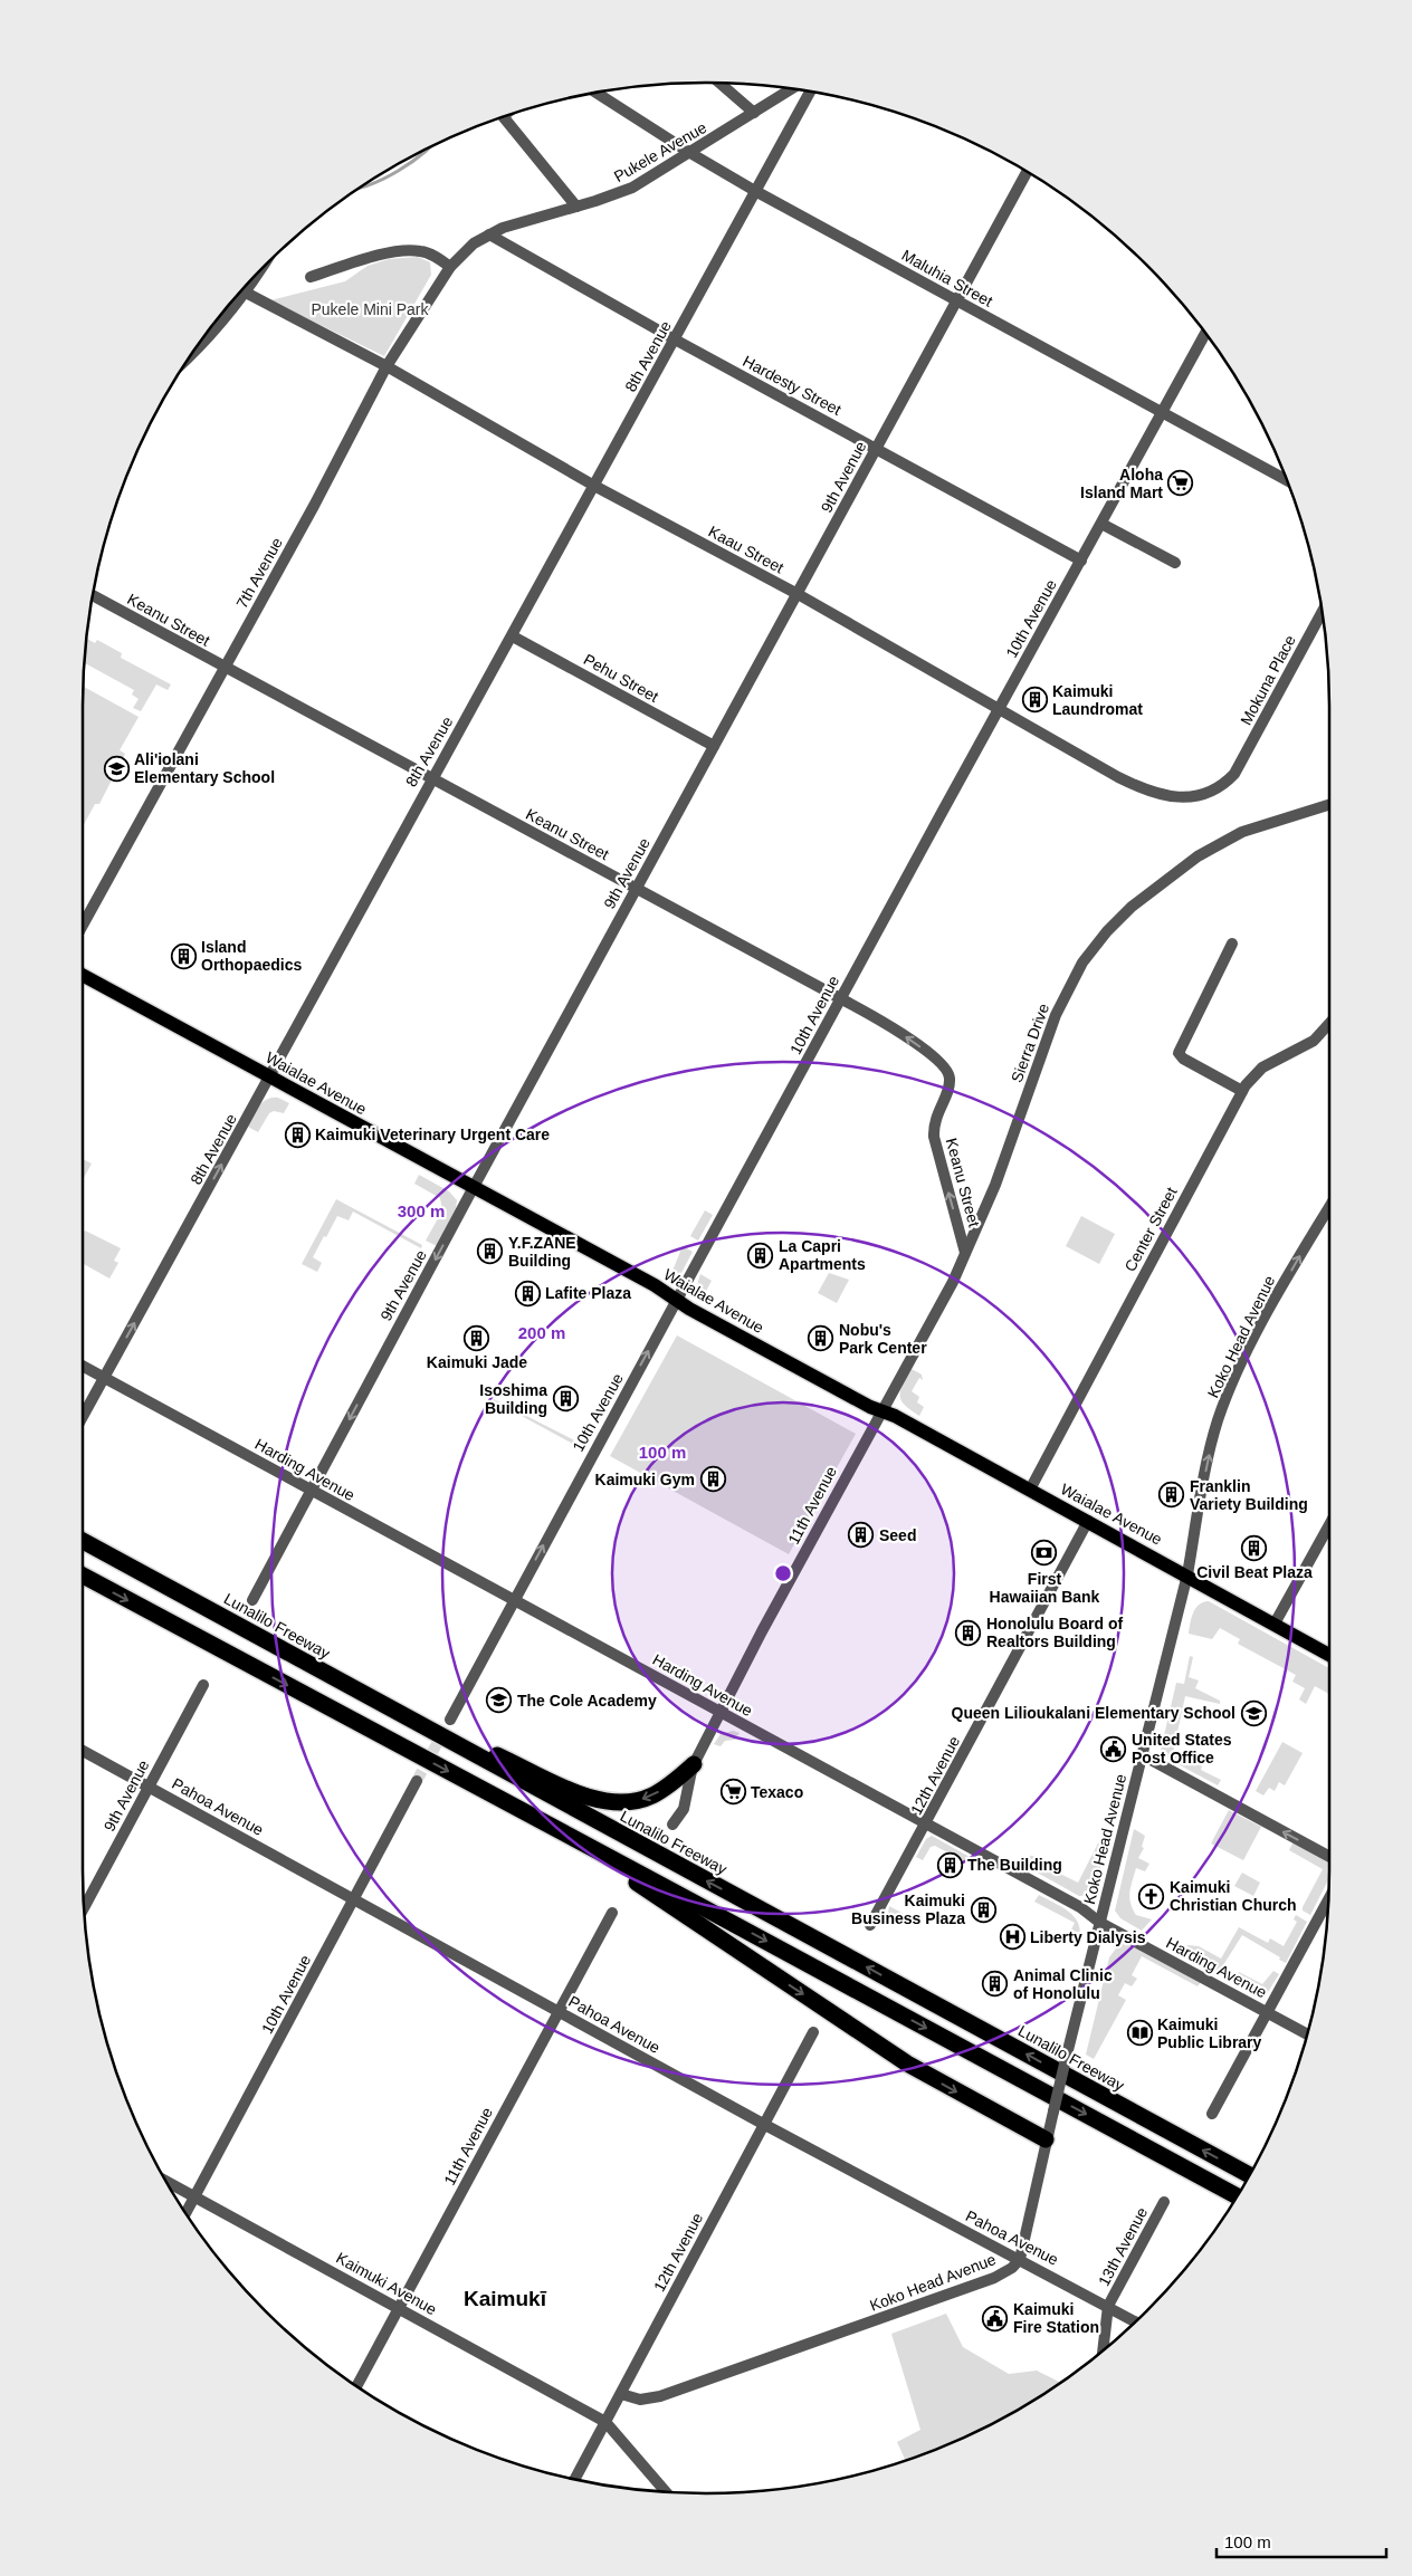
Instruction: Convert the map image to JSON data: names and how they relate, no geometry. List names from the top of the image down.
{
  "streets": {
    "highway": ["Lunalilo Freeway"],
    "main road": ["Waialae Avenue"],
    "street": [
      "Pukele Avenue",
      "Maluhia Street",
      "8th Avenue",
      "Hardesty Street",
      "9th Avenue",
      "Kaau Street",
      "7th Avenue",
      "10th Avenue",
      "Keanu Street",
      "Pehu Street",
      "Mokuna Place",
      "Sierra Drive",
      "Center Street",
      "Koko Head Avenue",
      "Harding Avenue",
      "11th Avenue",
      "12th Avenue",
      "Pahoa Avenue",
      "13th Avenue",
      "Kaimuki Avenue"
    ]
  },
  "crossings": [
    ["Pukele Avenue", "Maluhia Street"],
    ["Pukele Avenue", "Hardesty Street"],
    ["Pukele Avenue", "7th Avenue"],
    ["Maluhia Street", "8th Avenue"],
    ["Maluhia Street", "9th Avenue"],
    ["Maluhia Street", "10th Avenue"],
    ["8th Avenue", "Hardesty Street"],
    ["8th Avenue", "Kaau Street"],
    ["8th Avenue", "Keanu Street"],
    ["8th Avenue", "Pehu Street"],
    ["8th Avenue", "Waialae Avenue"],
    ["8th Avenue", "Harding Avenue"],
    ["Hardesty Street", "9th Avenue"],
    ["Hardesty Street", "7th Avenue"],
    ["Hardesty Street", "10th Avenue"],
    ["9th Avenue", "Kaau Street"],
    ["9th Avenue", "Keanu Street"],
    ["9th Avenue", "Pehu Street"],
    ["9th Avenue", "Waialae Avenue"],
    ["9th Avenue", "Harding Avenue"],
    ["9th Avenue", "Pahoa Avenue"],
    ["Kaau Street", "7th Avenue"],
    ["Kaau Street", "10th Avenue"],
    ["Kaau Street", "Mokuna Place"],
    ["7th Avenue", "Keanu Street"],
    ["10th Avenue", "Keanu Street"],
    ["10th Avenue", "Waialae Avenue"],
    ["10th Avenue", "Harding Avenue"],
    ["10th Avenue", "Pahoa Avenue"],
    ["10th Avenue", "Kaimuki Avenue"],
    ["Keanu Street", "Sierra Drive"],
    ["Sierra Drive", "Waialae Avenue"],
    ["Sierra Drive", "11th Avenue"],
    ["Waialae Avenue", "Center Street"],
    ["Waialae Avenue", "Koko Head Avenue"],
    ["Waialae Avenue", "11th Avenue"],
    ["Waialae Avenue", "12th Avenue"],
    ["Koko Head Avenue", "Harding Avenue"],
    ["Koko Head Avenue", "12th Avenue"],
    ["Koko Head Avenue", "Pahoa Avenue"],
    ["Harding Avenue", "11th Avenue"],
    ["Harding Avenue", "12th Avenue"],
    ["11th Avenue", "Pahoa Avenue"],
    ["11th Avenue", "Kaimuki Avenue"],
    ["12th Avenue", "Pahoa Avenue"],
    ["12th Avenue", "Kaimuki Avenue"],
    ["Pahoa Avenue", "13th Avenue"]
  ],
  "districts": ["Kaimukī"],
  "parks": ["Pukele Mini Park"],
  "places": {
    "supermarket": ["Aloha Island Mart", "Texaco"],
    "building": [
      "Kaimuki Laundromat",
      "Island Orthopaedics",
      "Kaimuki Veterinary Urgent Care",
      "Y.F.ZANE Building",
      "La Capri Apartments",
      "Lafite Plaza",
      "Kaimuki Jade",
      "Nobu's Park Center",
      "Isoshima Building",
      "Kaimuki Gym",
      "Franklin Variety Building",
      "Seed",
      "Civil Beat Plaza",
      "Honolulu Board of Realtors Building",
      "The Building",
      "Kaimuki Business Plaza",
      "Animal Clinic of Honolulu"
    ],
    "school or university": ["Ali'iolani Elementary School", "The Cole Academy", "Queen Lilioukalani Elementary School"],
    "bank": ["First Hawaiian Bank"],
    "public building": ["United States Post Office", "Kaimuki Fire Station"],
    "church": ["Kaimuki Christian Church"],
    "hospital": ["Liberty Dialysis"],
    "library": ["Kaimuki Public Library"]
  },
  "scale_bar": "100 m",
  "rings": ["300 m", "200 m", "100 m"]
}
